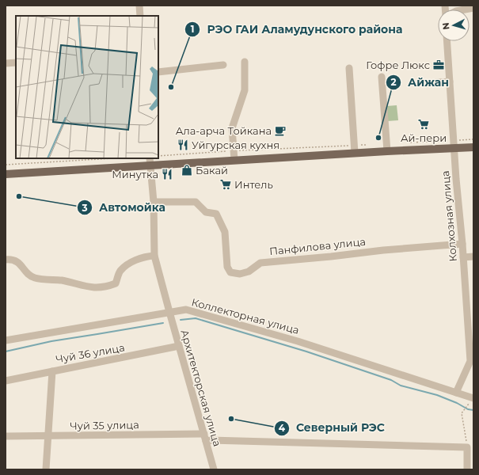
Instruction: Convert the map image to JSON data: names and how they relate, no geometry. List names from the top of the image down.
{
  "streets": {
    "street": [
      "Колхозная улица",
      "Панфилова улица",
      "Коллекторная улица",
      "Чуй 36 улица",
      "Архитекторская улица",
      "Чуй 35 улица"
    ]
  },
  "crossings": [
    ["Колхозная улица", "Панфилова улица"],
    ["Колхозная улица", "Коллекторная улица"],
    ["Панфилова улица", "Архитекторская улица"],
    ["Коллекторная улица", "Архитекторская улица"],
    ["Чуй 36 улица", "Архитекторская улица"],
    ["Архитекторская улица", "Чуй 35 улица"]
  ],
  "places": {
    "office": ["Гофре Люкс"],
    "other": [
      "РЭО ГАИ Аламудунского района",
      "Айжан",
      "Автомойка",
      "Северный РЭС"
    ],
    "supermarket": ["Ай-пери", "Интель"],
    "cafe": ["Ала-арча Тойкана"],
    "restaurant": ["Уйгурская кухня", "Минутка"],
    "shop": ["Бакай"]
  },
  "north": "left"
}
